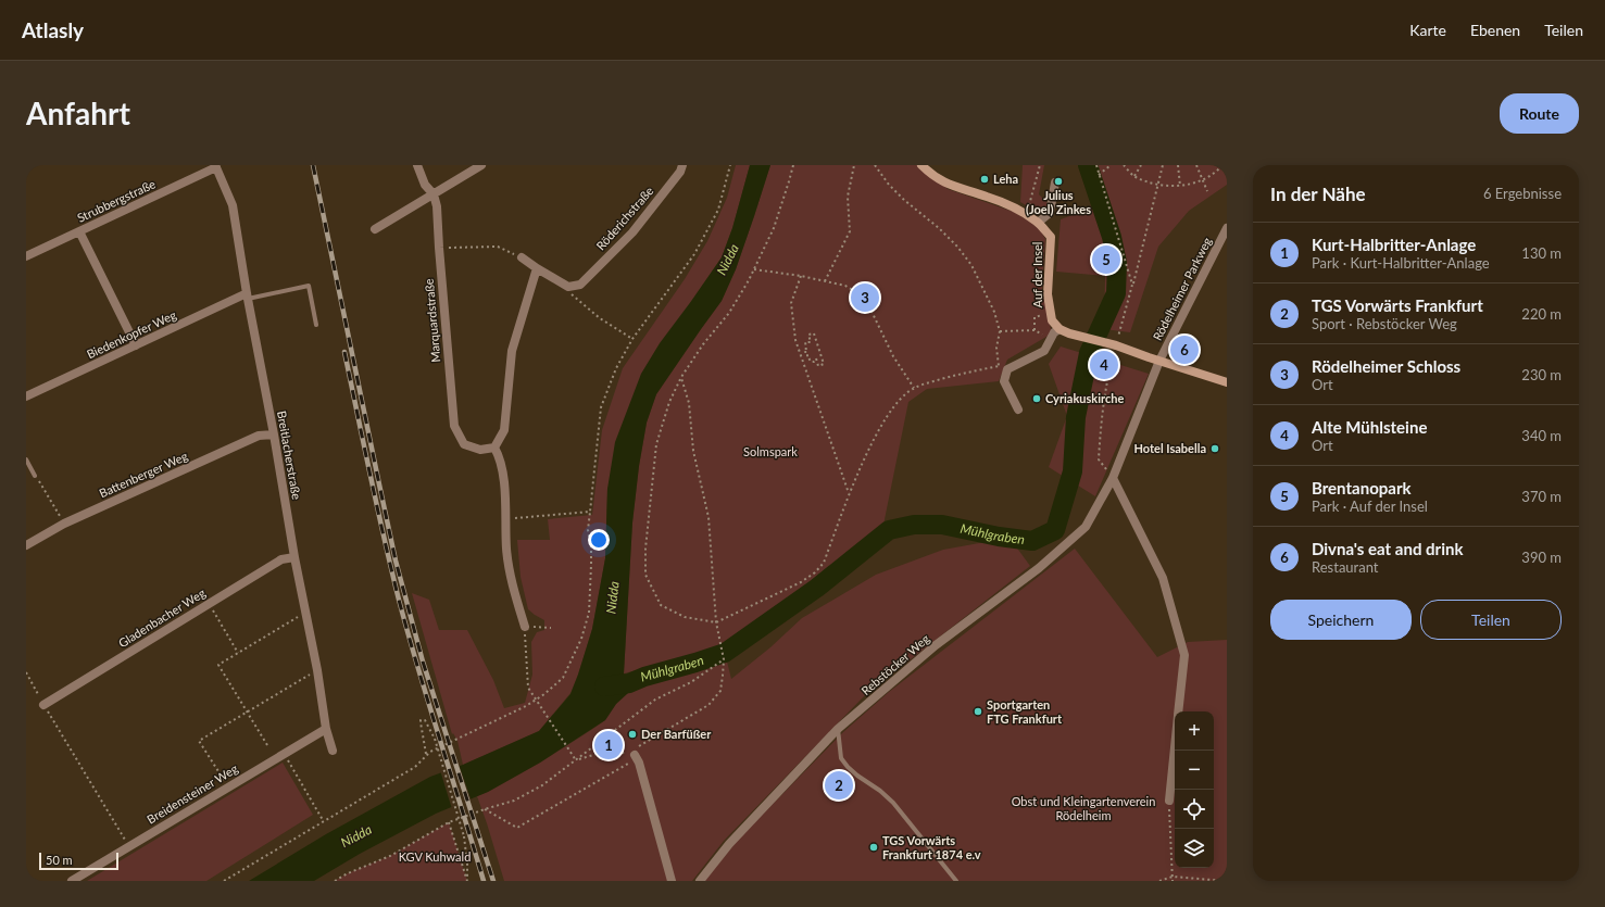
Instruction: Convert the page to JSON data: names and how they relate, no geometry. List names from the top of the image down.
{
  "streets": {
    "main road": ["Auf der Insel"],
    "street": [
      "Strubbergstraße",
      "Röderichstraße",
      "Rödelheimer Parkweg",
      "Marquardstraße",
      "Biedenkopfer Weg",
      "Breitlacherstraße",
      "Battenberger Weg",
      "Gladenbacher Weg",
      "Rebstöcker Weg",
      "Breidensteiner Weg"
    ]
  },
  "crossings": [
    ["Strubbergstraße", "Breitlacherstraße"],
    ["Rödelheimer Parkweg", "Rebstöcker Weg"],
    ["Biedenkopfer Weg", "Breitlacherstraße"],
    ["Breitlacherstraße", "Battenberger Weg"],
    ["Breitlacherstraße", "Gladenbacher Weg"],
    ["Breitlacherstraße", "Breidensteiner Weg"]
  ],
  "water": ["Nidda", "Mühlgraben"],
  "parks": ["Solmspark", "Obst und Kleingartenverein Rödelheim", "KGV Kuhwald"],
  "places": [
    "Leha",
    "Julius (Joel) Zinkes",
    "Cyriakuskirche",
    "Hotel Isabella",
    "Sportgarten FTG Frankfurt",
    "Der Barfüßer",
    "TGS Vorwärts Frankfurt 1874 e.v"
  ],
  "scale_bar": "50 m",
  "page": {
    "header": "Atlasly",
    "nav": ["Karte", "Ebenen", "Teilen"],
    "buttons": [
      "Route",
      ["Speichern", "Teilen"]
    ],
    "title": "Anfahrt",
    "heading": ["In der Nähe", "6 Ergebnisse"],
    "list": [
      {
        "mark": "1",
        "name": "Kurt-Halbritter-Anlage",
        "note": "Park · Kurt-Halbritter-Anlage",
        "value": "130 m"
      },
      {
        "mark": "2",
        "name": "TGS Vorwärts Frankfurt",
        "note": "Sport · Rebstöcker Weg",
        "value": "220 m"
      },
      {
        "mark": "3",
        "name": "Rödelheimer Schloss",
        "note": "Ort",
        "value": "230 m"
      },
      {
        "mark": "4",
        "name": "Alte Mühlsteine",
        "note": "Ort",
        "value": "340 m"
      },
      {
        "mark": "5",
        "name": "Brentanopark",
        "note": "Park · Auf der Insel",
        "value": "370 m"
      },
      {
        "mark": "6",
        "name": "Divna's eat and drink",
        "note": "Restaurant",
        "value": "390 m"
      }
    ],
    "pins": [
      "5",
      "3",
      "6",
      "4",
      "1",
      "2"
    ],
    "map_buttons": ["+", "−"],
    "scale": "50 m"
  }
}
